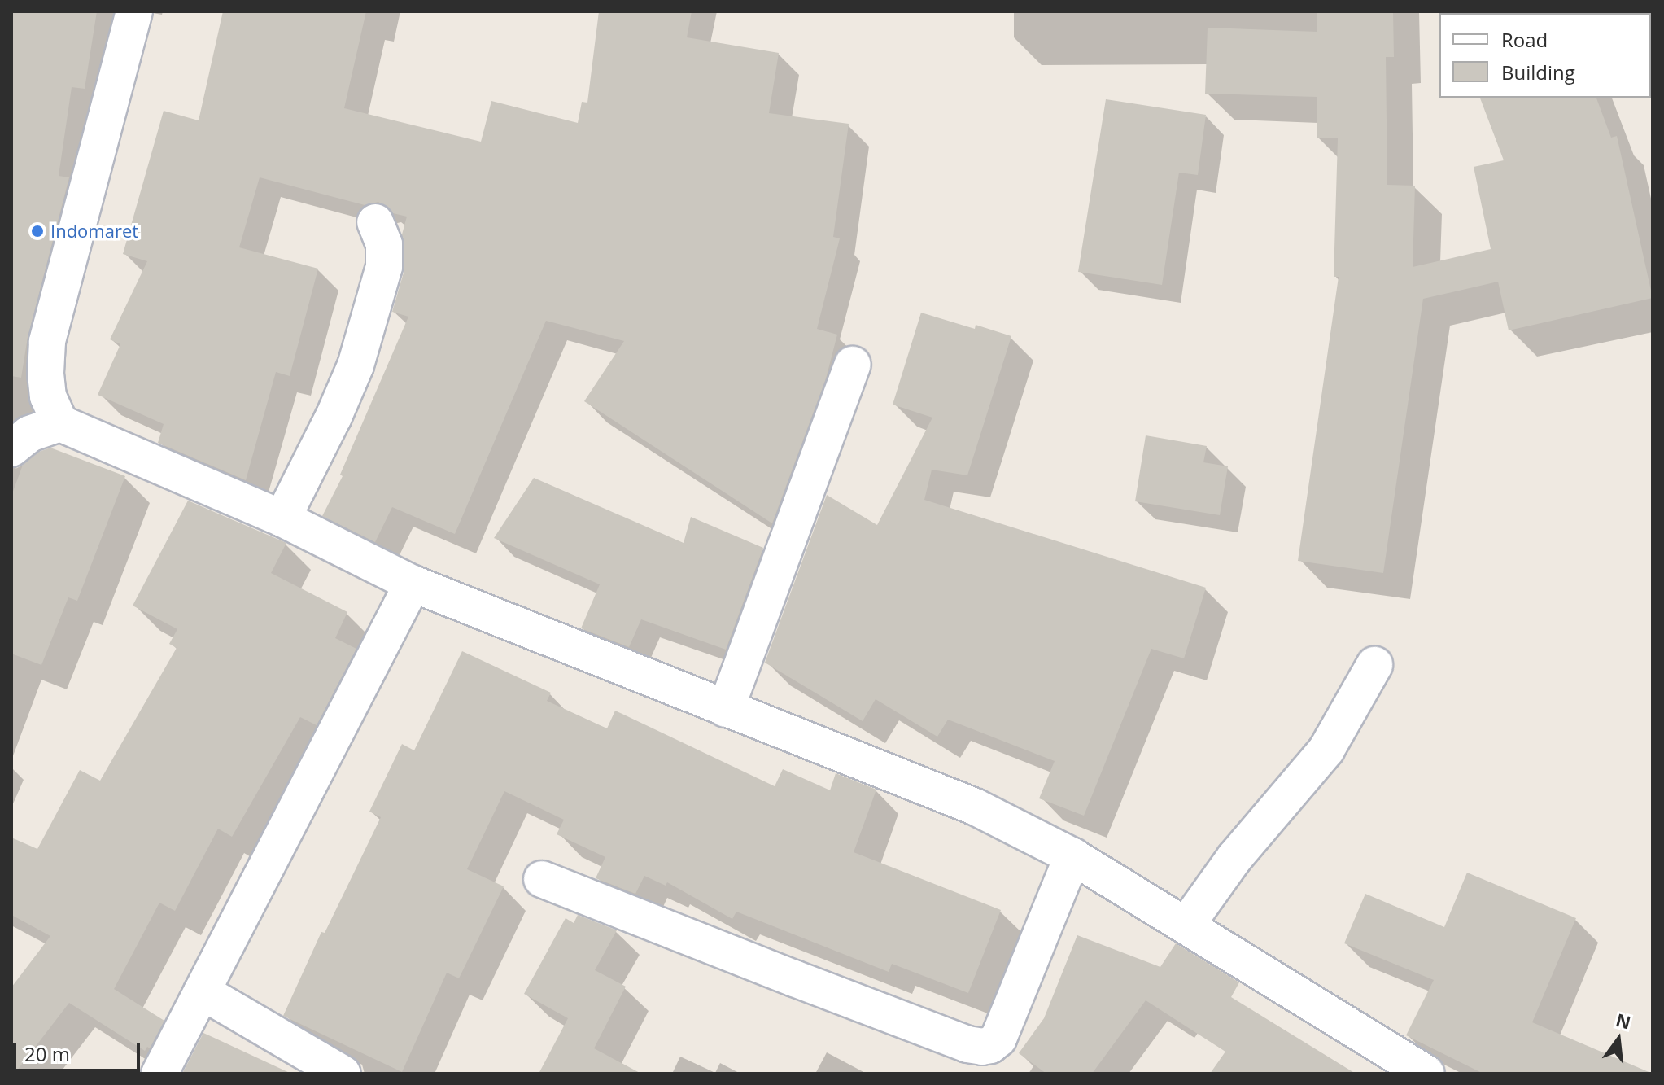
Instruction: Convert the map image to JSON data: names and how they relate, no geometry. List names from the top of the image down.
{
  "places": ["Indomaret"],
  "legend": ["Road", "Building"],
  "scale_bar": "20 m",
  "north": "top"
}
